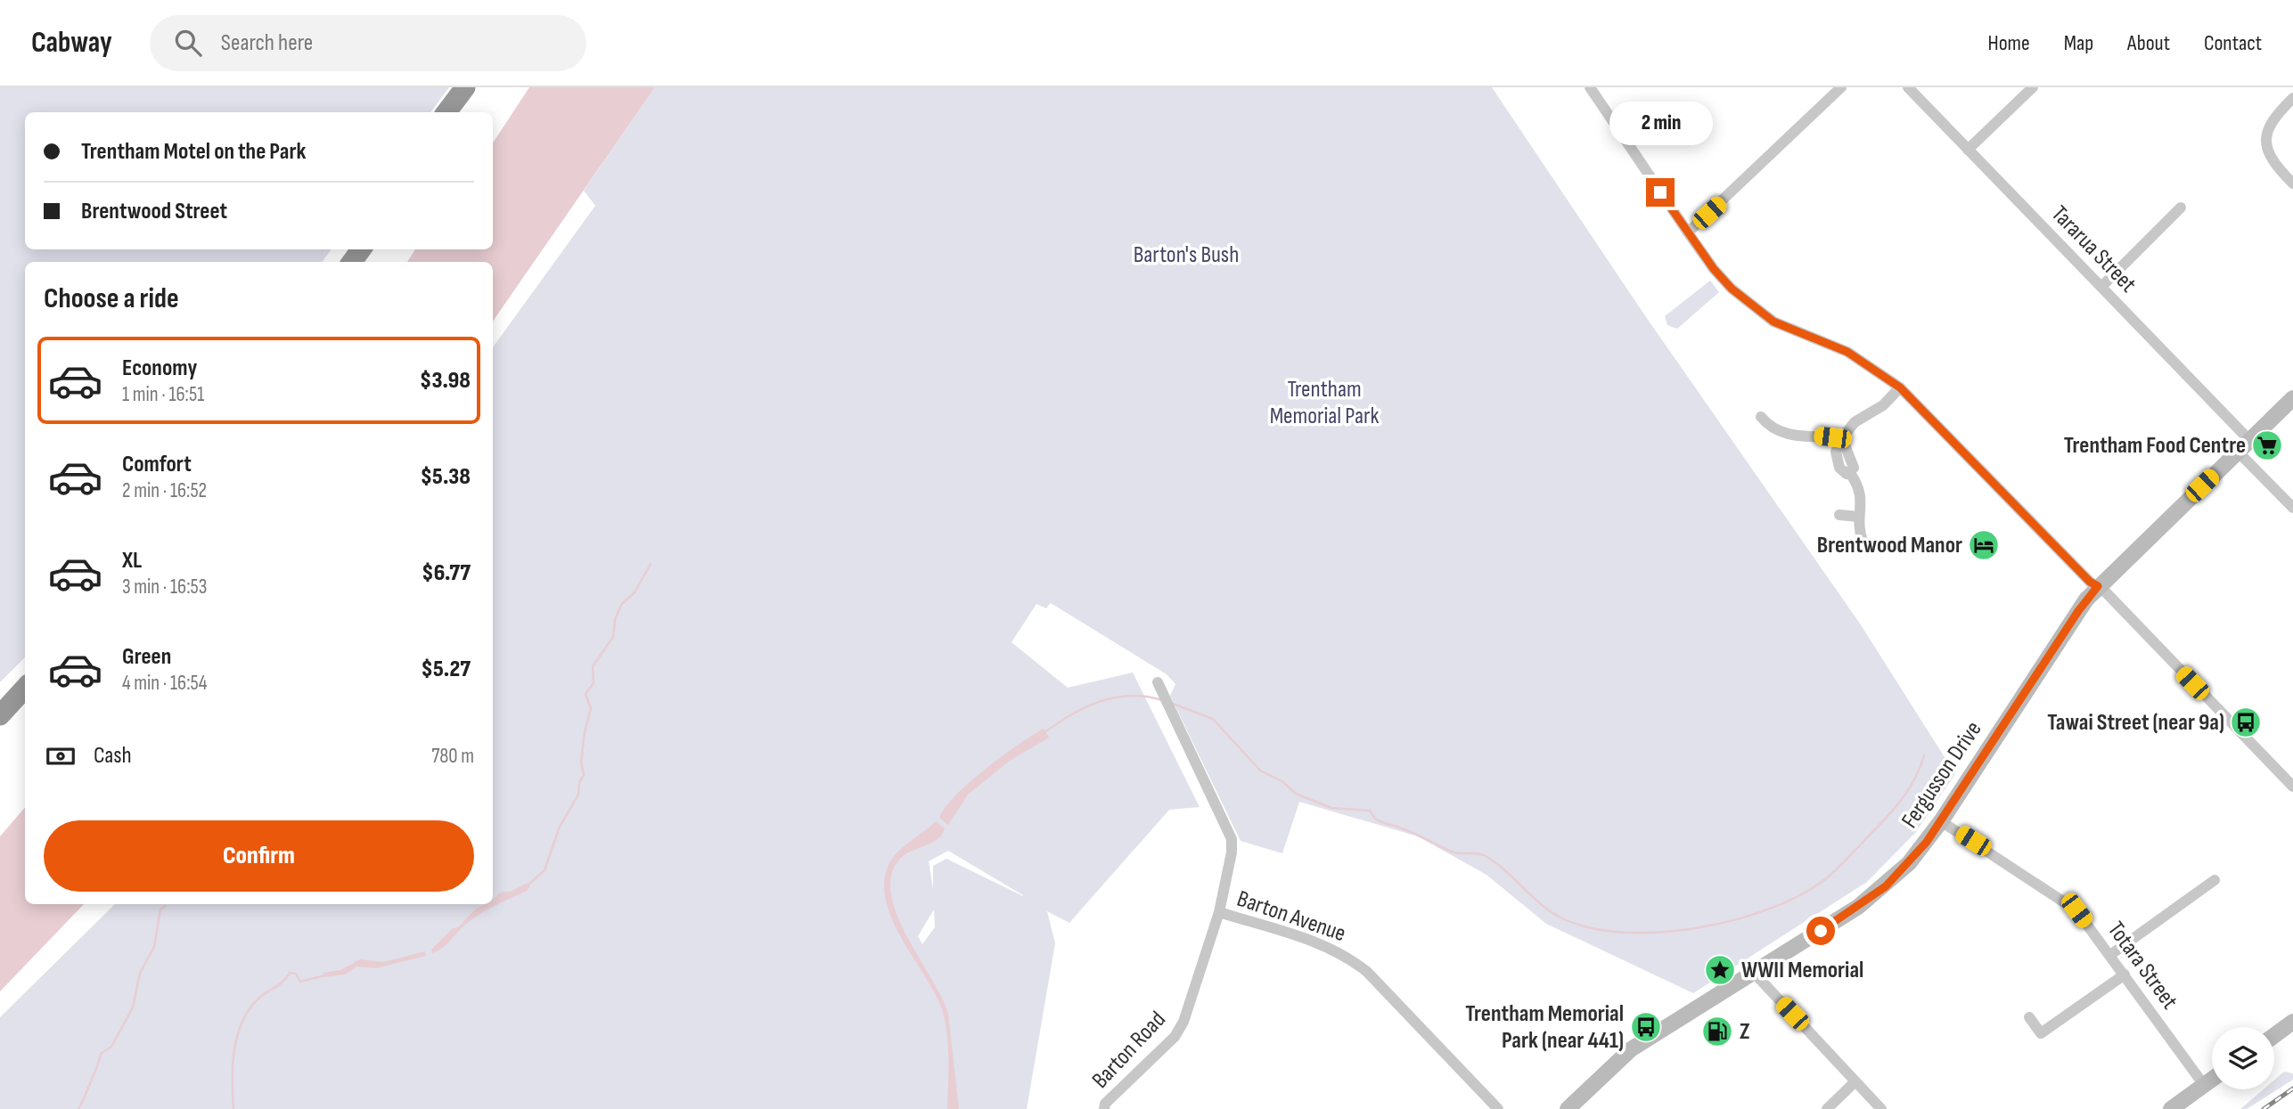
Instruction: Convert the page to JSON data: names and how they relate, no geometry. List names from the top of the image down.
{
  "streets": {
    "main road": ["Fergusson Drive"],
    "street": [
      "Tararua Street",
      "Barton Avenue",
      "Totara Street",
      "Barton Road"
    ]
  },
  "crossings": [
    ["Tararua Street", "Fergusson Drive"],
    ["Fergusson Drive", "Totara Street"],
    ["Barton Avenue", "Barton Road"]
  ],
  "parks": ["Barton's Bush", "Trentham Memorial Park"],
  "places": {
    "supermarket": ["Trentham Food Centre"],
    "hotel": ["Brentwood Manor"],
    "bus stop": ["Tawai Street (near 9a)", "Trentham Memorial Park (near 441)"],
    "place": ["WWII Memorial"],
    "fuel station": ["Z"]
  },
  "page": {
    "header": "Cabway",
    "search": "Search here",
    "nav": [
      "Home",
      "Map",
      "About",
      "Contact"
    ],
    "bubble": "2 min",
    "banner": ["Trentham Motel on the Park", "Brentwood Street"],
    "heading": "Choose a ride",
    "list": [
      {
        "name": "Economy",
        "note": "1 min · 16:51",
        "value": "$3.98"
      },
      {
        "name": "Comfort",
        "note": "2 min · 16:52",
        "value": "$5.38"
      },
      {
        "name": "XL",
        "note": "3 min · 16:53",
        "value": "$6.77"
      },
      {
        "name": "Green",
        "note": "4 min · 16:54",
        "value": "$5.27"
      }
    ],
    "pay": ["Cash", "780 m"],
    "buttons": "Confirm"
  }
}
